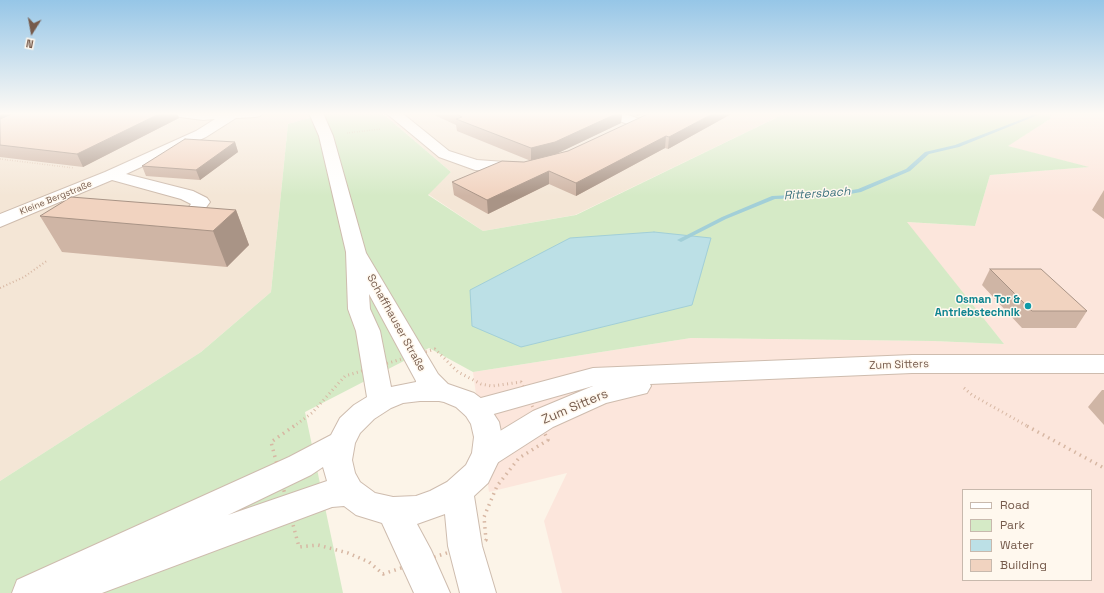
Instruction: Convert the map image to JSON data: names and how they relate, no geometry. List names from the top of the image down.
{
  "streets": {
    "street": ["Kleine Bergstraße", "Schaffhauser Straße", "Zum Sitters"]
  },
  "crossings": [
    ["Schaffhauser Straße", "Zum Sitters"]
  ],
  "water": ["Rittersbach"],
  "places": ["Osman Tor & Antriebstechnik"],
  "legend": [
    "Road",
    "Park",
    "Water",
    "Building"
  ],
  "north": "bottom"
}
